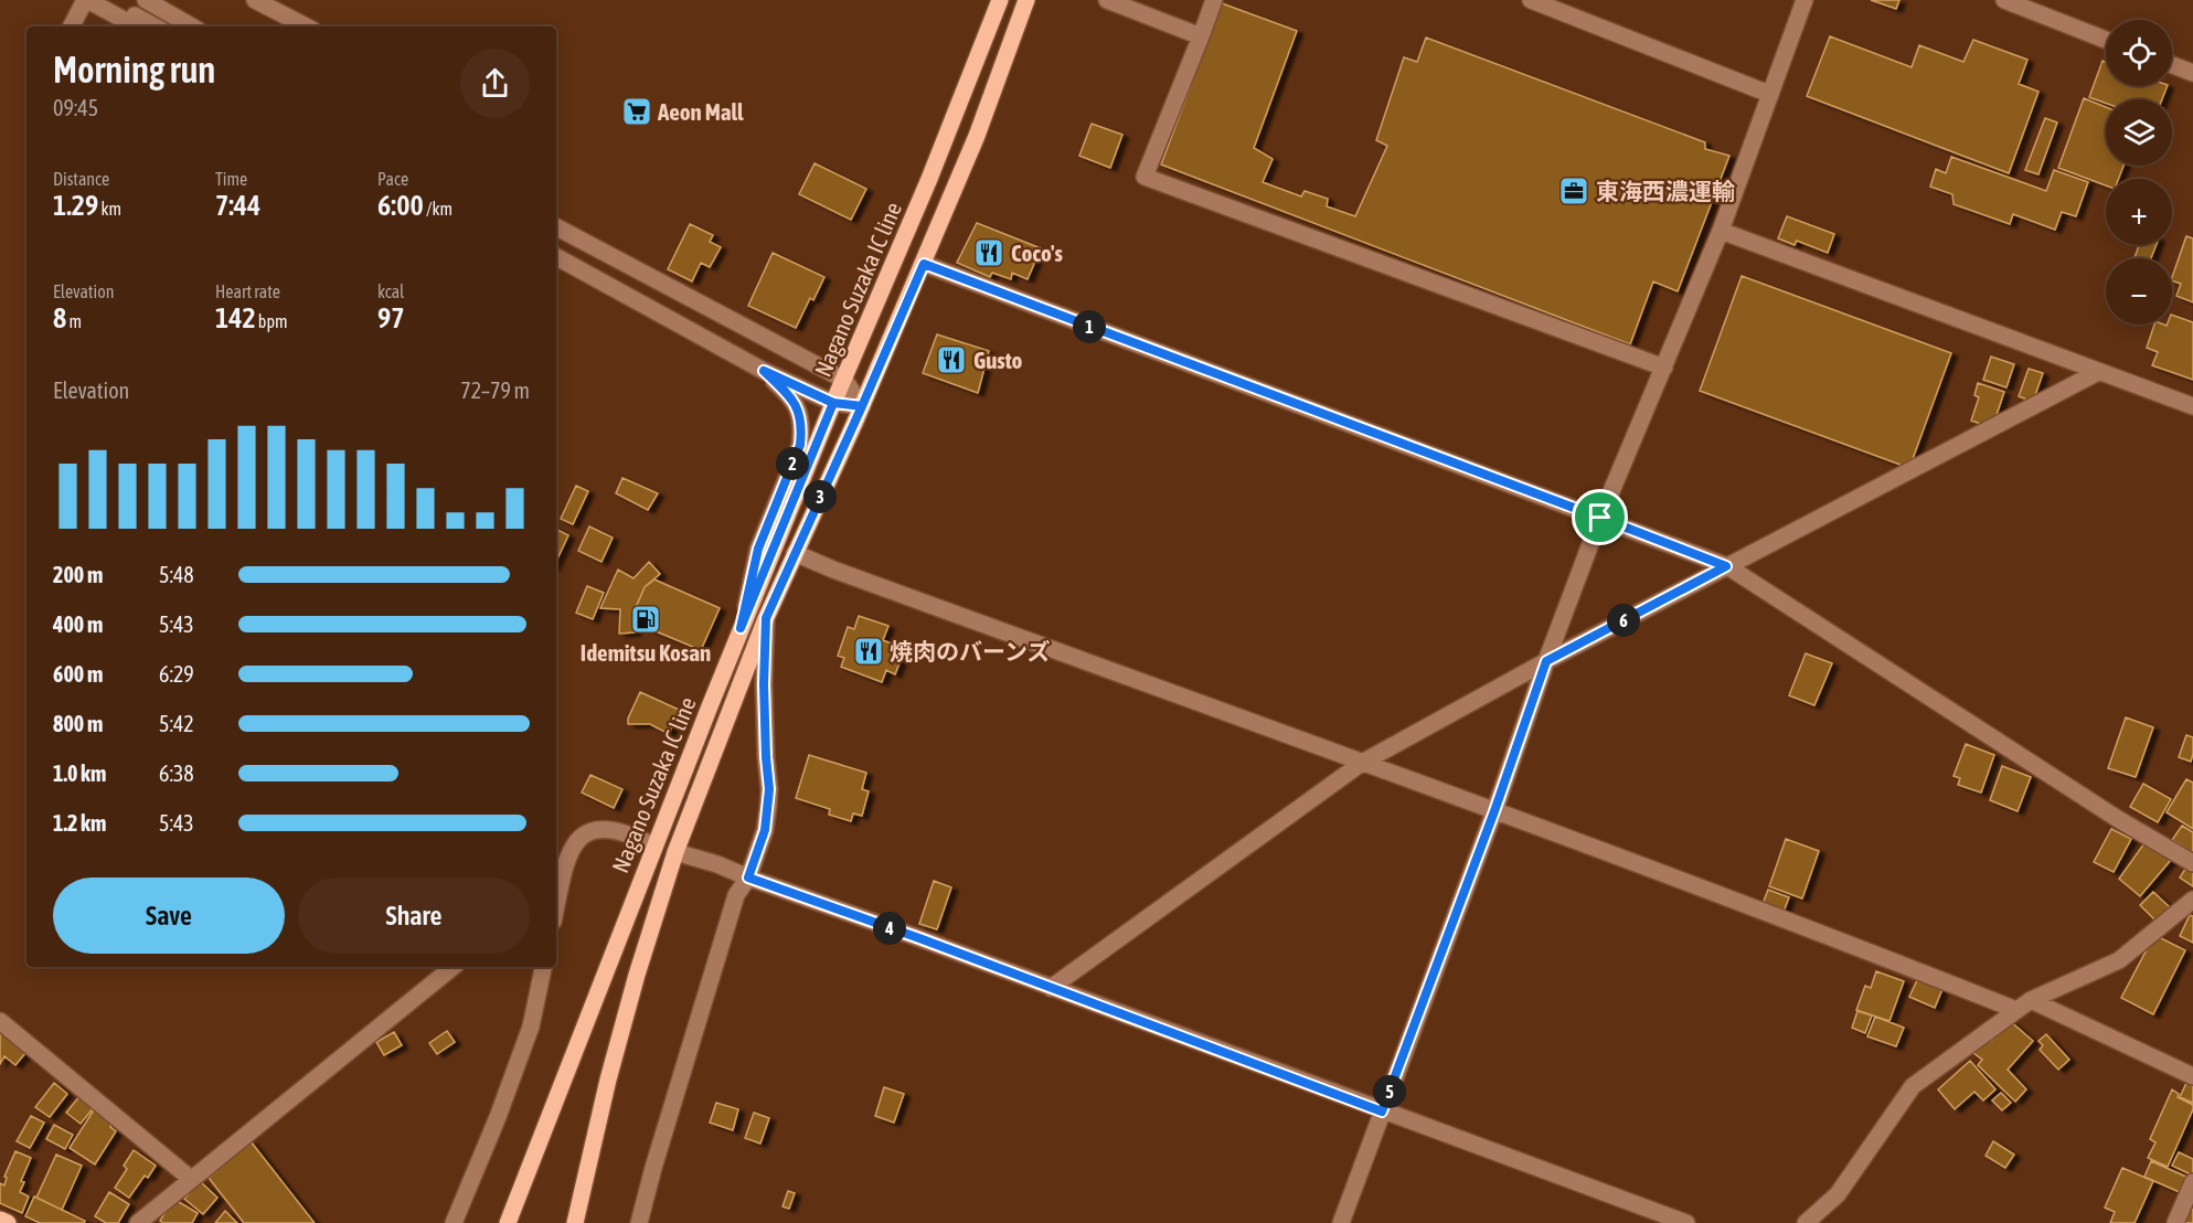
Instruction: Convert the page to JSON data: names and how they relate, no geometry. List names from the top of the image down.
{
  "streets": {
    "main road": ["Nagano Suzaka IC line"]
  },
  "places": {
    "supermarket": ["Aeon Mall"],
    "office": ["東海西濃運輸"],
    "restaurant": ["Coco's", "Gusto", "焼肉のバーンズ"],
    "fuel station": ["Idemitsu Kosan"]
  },
  "page": {
    "map_buttons": ["+", "−"],
    "heading": ["Morning run", "09:45"],
    "stats": [
      ["Distance", "1.29 km"],
      ["Time", "7:44"],
      ["Pace", "6:00 /km"],
      ["Elevation", "8 m"],
      ["Heart rate", "142 bpm"],
      ["kcal", "97"]
    ],
    "pins": [
      "1",
      "2",
      "3",
      "6",
      "4",
      "5"
    ],
    "chart": ["Elevation", "72–79 m"],
    "list": [
      {
        "name": "200 m",
        "note": "5:48"
      },
      {
        "name": "400 m",
        "note": "5:43"
      },
      {
        "name": "600 m",
        "note": "6:29"
      },
      {
        "name": "800 m",
        "note": "5:42"
      },
      {
        "name": "1.0 km",
        "note": "6:38"
      },
      {
        "name": "1.2 km",
        "note": "5:43"
      }
    ],
    "buttons": ["Save", "Share"]
  }
}
